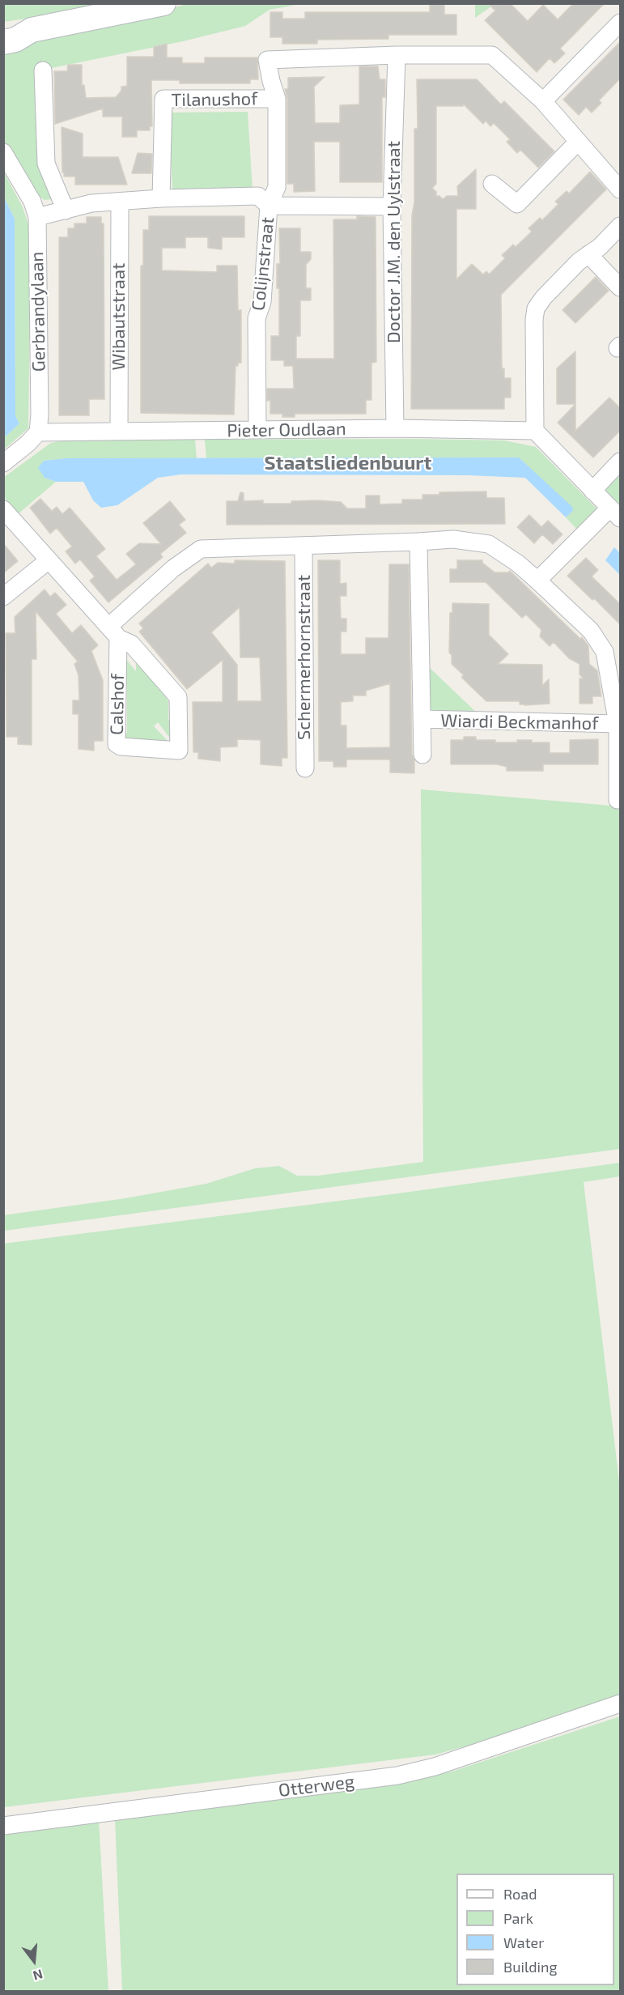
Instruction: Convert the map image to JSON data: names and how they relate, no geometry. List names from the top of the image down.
{
  "streets": {
    "street": [
      "Tilanushof",
      "Doctor J.M. den Uylstraat",
      "Colijnstraat",
      "Gerbrandylaan",
      "Wibautstraat",
      "Pieter Oudlaan",
      "Schermerhornstraat",
      "Calshof",
      "Wiardi Beckmanhof",
      "Otterweg"
    ]
  },
  "crossings": [
    ["Tilanushof", "Colijnstraat"],
    ["Doctor J.M. den Uylstraat", "Pieter Oudlaan"],
    ["Colijnstraat", "Pieter Oudlaan"],
    ["Gerbrandylaan", "Pieter Oudlaan"],
    ["Wibautstraat", "Pieter Oudlaan"]
  ],
  "districts": ["Staatsliedenbuurt"],
  "legend": [
    "Road",
    "Park",
    "Water",
    "Building"
  ],
  "north": "bottom"
}
